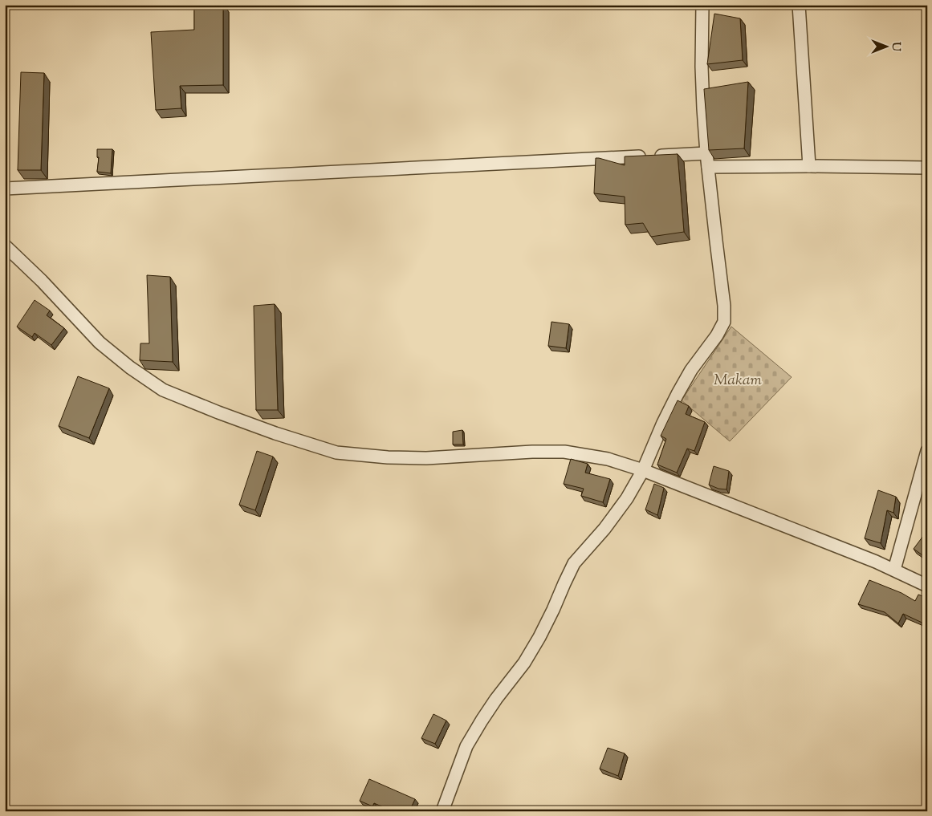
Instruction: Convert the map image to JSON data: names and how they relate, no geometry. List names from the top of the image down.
{
  "parks": ["Makam"],
  "north": "right"
}
